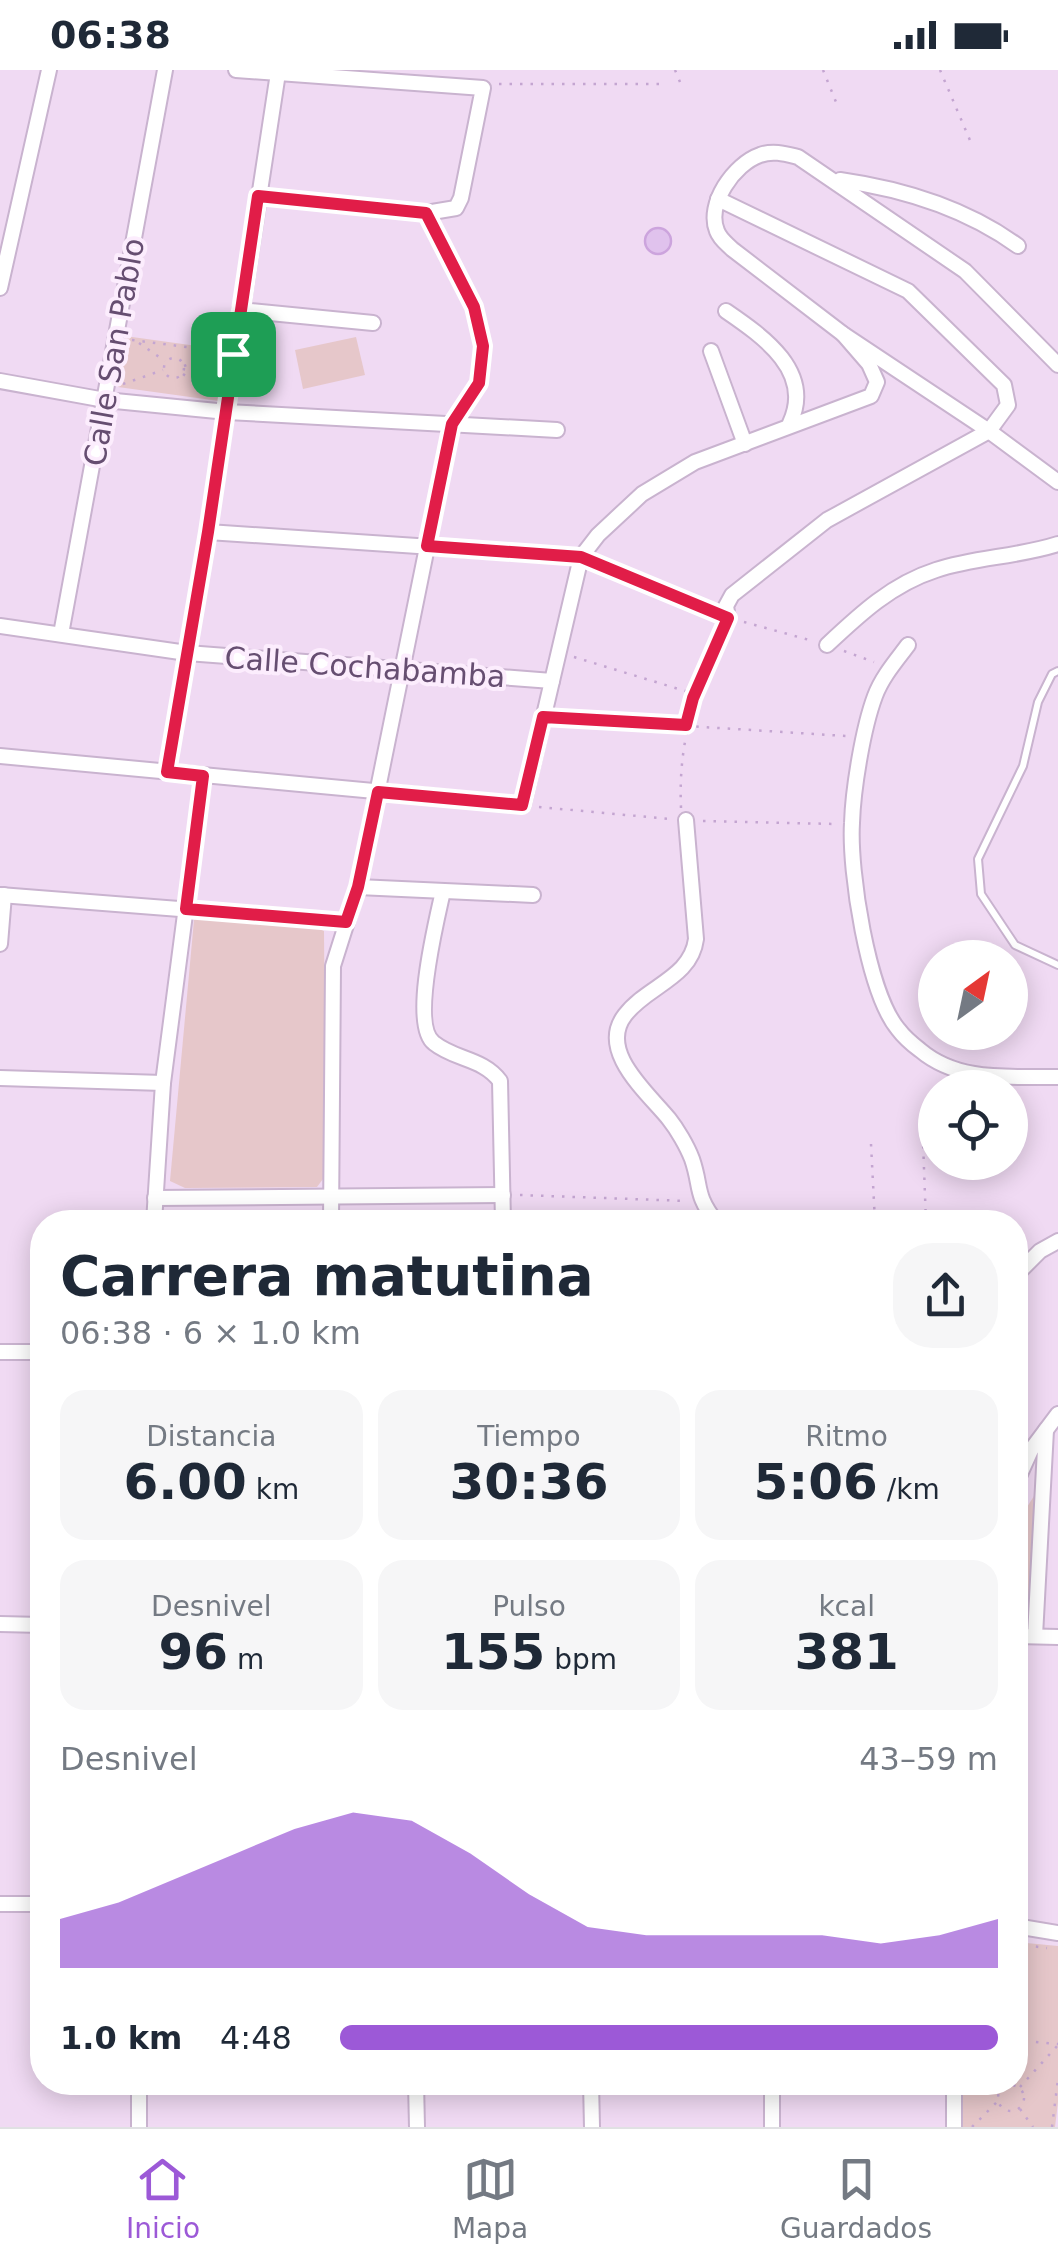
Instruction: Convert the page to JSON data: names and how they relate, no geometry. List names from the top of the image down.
{
  "streets": {
    "street": ["Calle San Pablo", "Calle Cochabamba"]
  },
  "crossings": [
    ["Calle San Pablo", "Calle Cochabamba"]
  ],
  "north": "top right",
  "page": {
    "status": "06:38",
    "heading": ["Carrera matutina", "06:38 · 6 × 1.0 km"],
    "stats": [
      ["Distancia", "6.00 km"],
      ["Tiempo", "30:36"],
      ["Ritmo", "5:06 /km"],
      ["Desnivel", "96 m"],
      ["Pulso", "155 bpm"],
      ["kcal", "381"]
    ],
    "chart": ["Desnivel", "43–59 m"],
    "list": [
      {
        "name": "1.0 km",
        "note": "4:48"
      }
    ],
    "tabs": ["Inicio", "Mapa", "Guardados"]
  }
}
